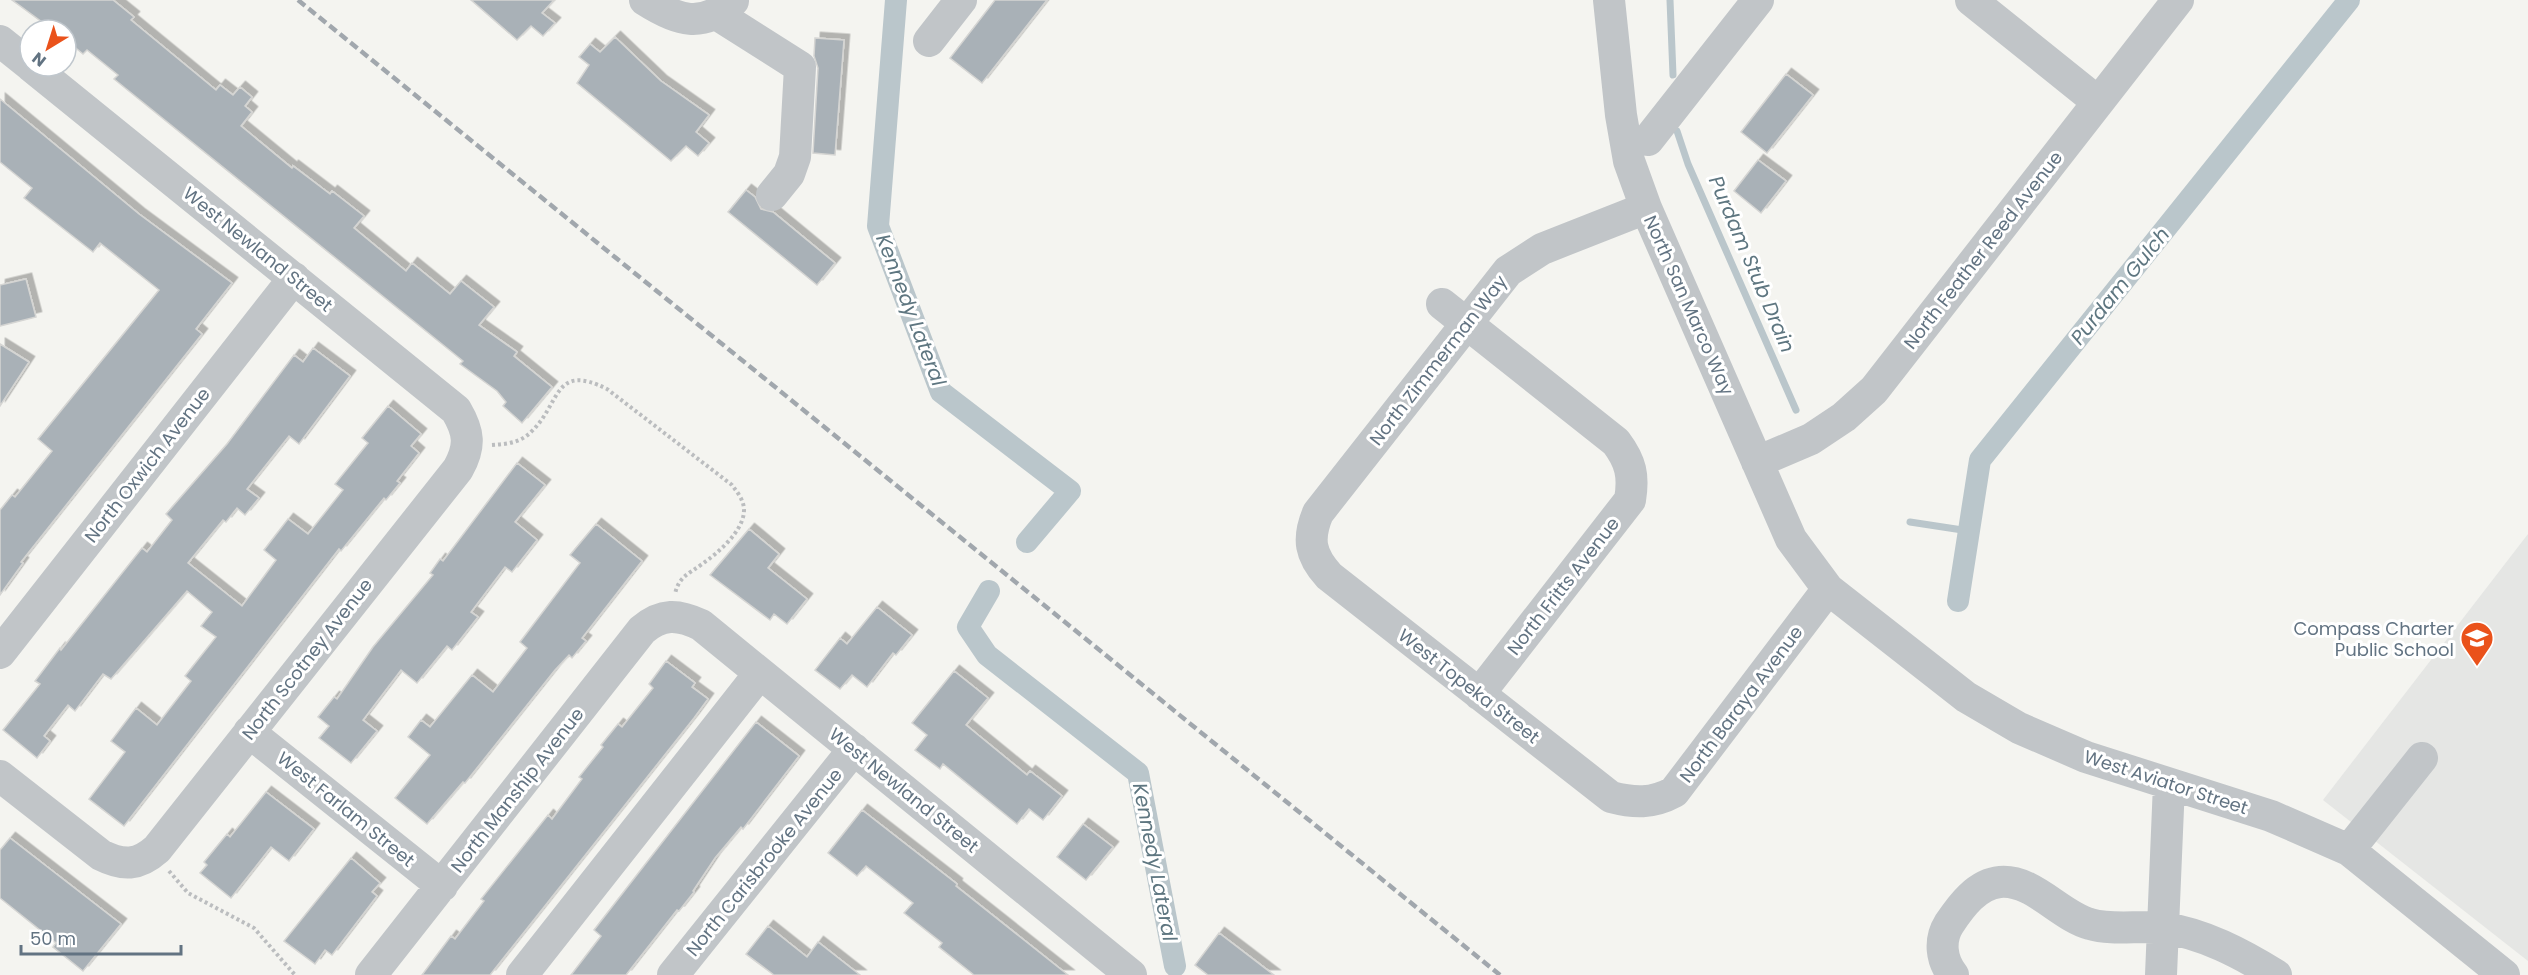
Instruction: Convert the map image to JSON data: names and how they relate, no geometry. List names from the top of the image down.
{
  "streets": {
    "street": [
      "West Newland Street",
      "North Feather Reed Avenue",
      "North San Marco Way",
      "North Zimmerman Way",
      "North Oxwich Avenue",
      "North Fritts Avenue",
      "North Scotney Avenue",
      "West Topeka Street",
      "North Baraya Avenue",
      "West Aviator Street",
      "North Manship Avenue",
      "West Farlam Street",
      "North Carisbrooke Avenue"
    ]
  },
  "crossings": [
    ["West Newland Street", "North Oxwich Avenue"],
    ["West Newland Street", "North Scotney Avenue"],
    ["West Newland Street", "North Manship Avenue"],
    ["West Newland Street", "North Carisbrooke Avenue"],
    ["North Feather Reed Avenue", "North San Marco Way"],
    ["North San Marco Way", "North Zimmerman Way"],
    ["North San Marco Way", "North Baraya Avenue"],
    ["North San Marco Way", "West Aviator Street"],
    ["North Zimmerman Way", "North Fritts Avenue"],
    ["North Zimmerman Way", "West Topeka Street"],
    ["North Fritts Avenue", "West Topeka Street"],
    ["North Scotney Avenue", "West Farlam Street"],
    ["West Topeka Street", "North Baraya Avenue"],
    ["North Baraya Avenue", "West Aviator Street"],
    ["North Manship Avenue", "West Farlam Street"]
  ],
  "water": ["Purdam Stub Drain", "Purdam Gulch", "Kennedy Lateral"],
  "places": {
    "school or university": ["Compass Charter Public School"]
  },
  "scale_bar": "50 m",
  "north": "bottom left"
}
